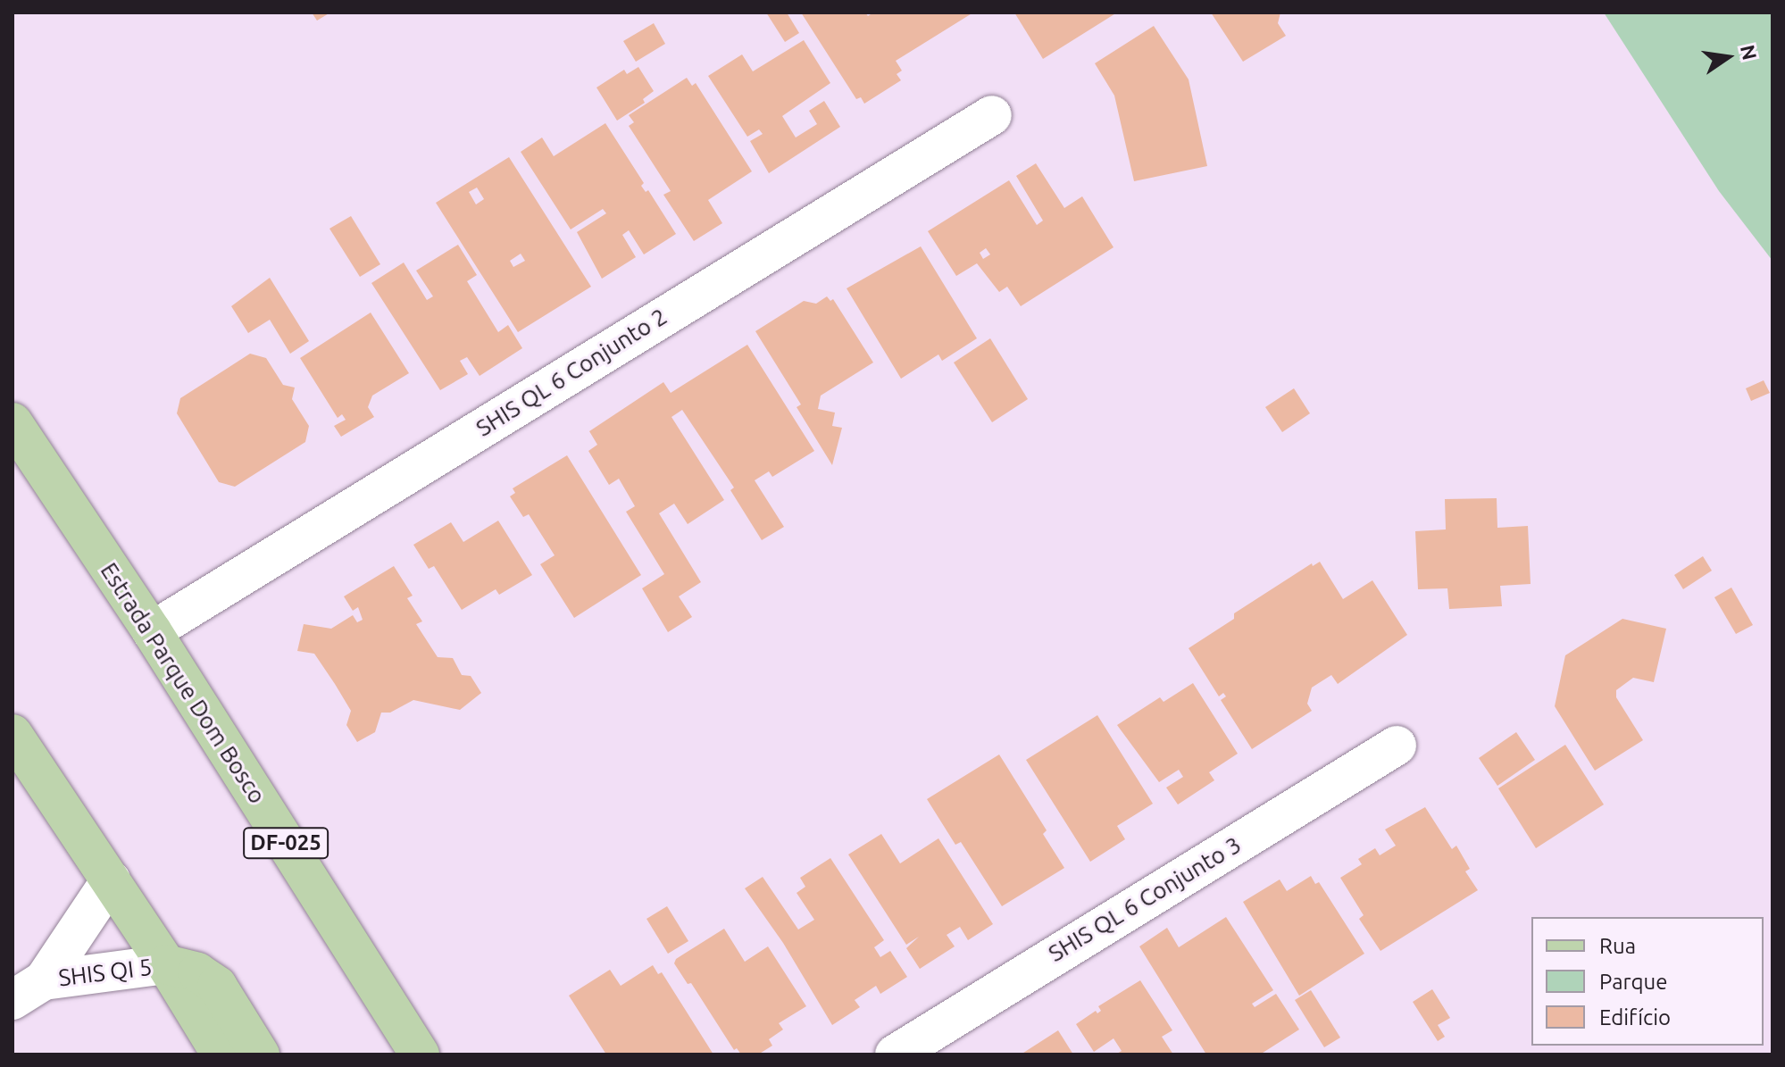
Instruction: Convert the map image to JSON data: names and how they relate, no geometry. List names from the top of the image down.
{
  "streets": {
    "main road": ["Estrada Parque Dom Bosco", "DF-025"],
    "street": ["SHIS QL 6 Conjunto 2", "SHIS QL 6 Conjunto 3", "SHIS QI 5"]
  },
  "crossings": [
    ["SHIS QL 6 Conjunto 2", "Estrada Parque Dom Bosco"]
  ],
  "legend": ["Rua", "Parque", "Edifício"],
  "north": "right"
}
